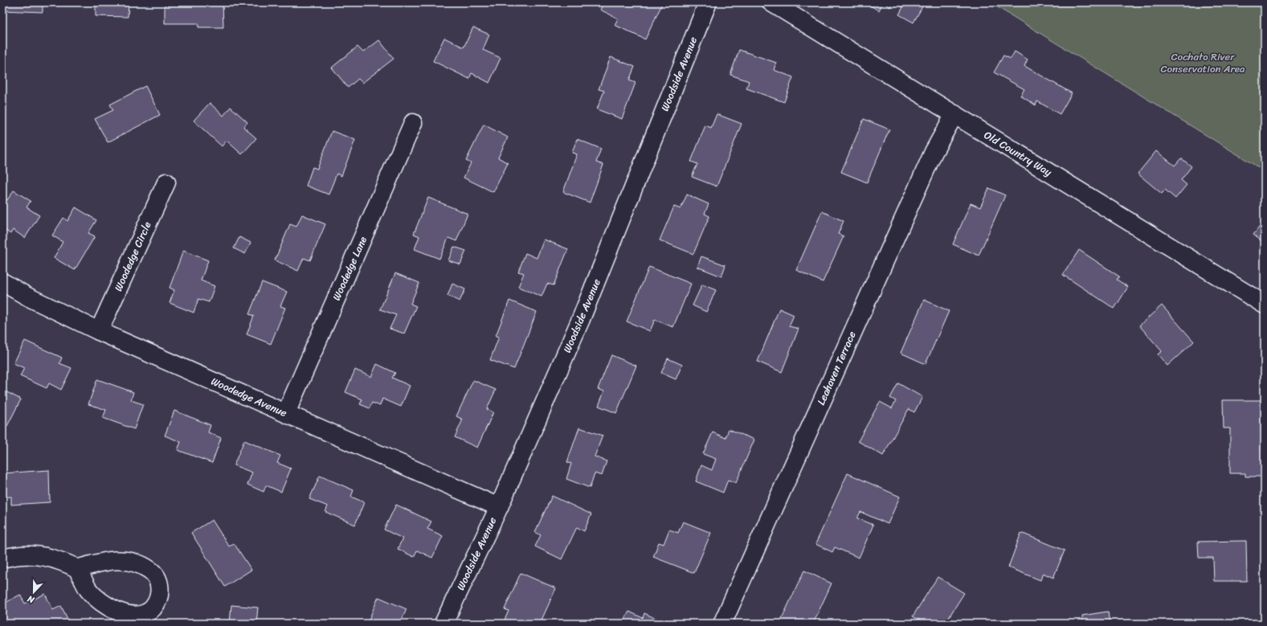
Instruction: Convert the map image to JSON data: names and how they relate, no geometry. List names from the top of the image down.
{
  "streets": {
    "street": [
      "Woodside Avenue",
      "Old Country Way",
      "Woodedge Circle",
      "Woodedge Lane",
      "Leahaven Terrace",
      "Woodedge Avenue"
    ]
  },
  "crossings": [
    ["Woodside Avenue", "Woodedge Avenue"],
    ["Old Country Way", "Leahaven Terrace"],
    ["Woodedge Circle", "Woodedge Avenue"],
    ["Woodedge Lane", "Woodedge Avenue"]
  ],
  "parks": ["Cochato River Conservation Area"],
  "north": "bottom"
}
